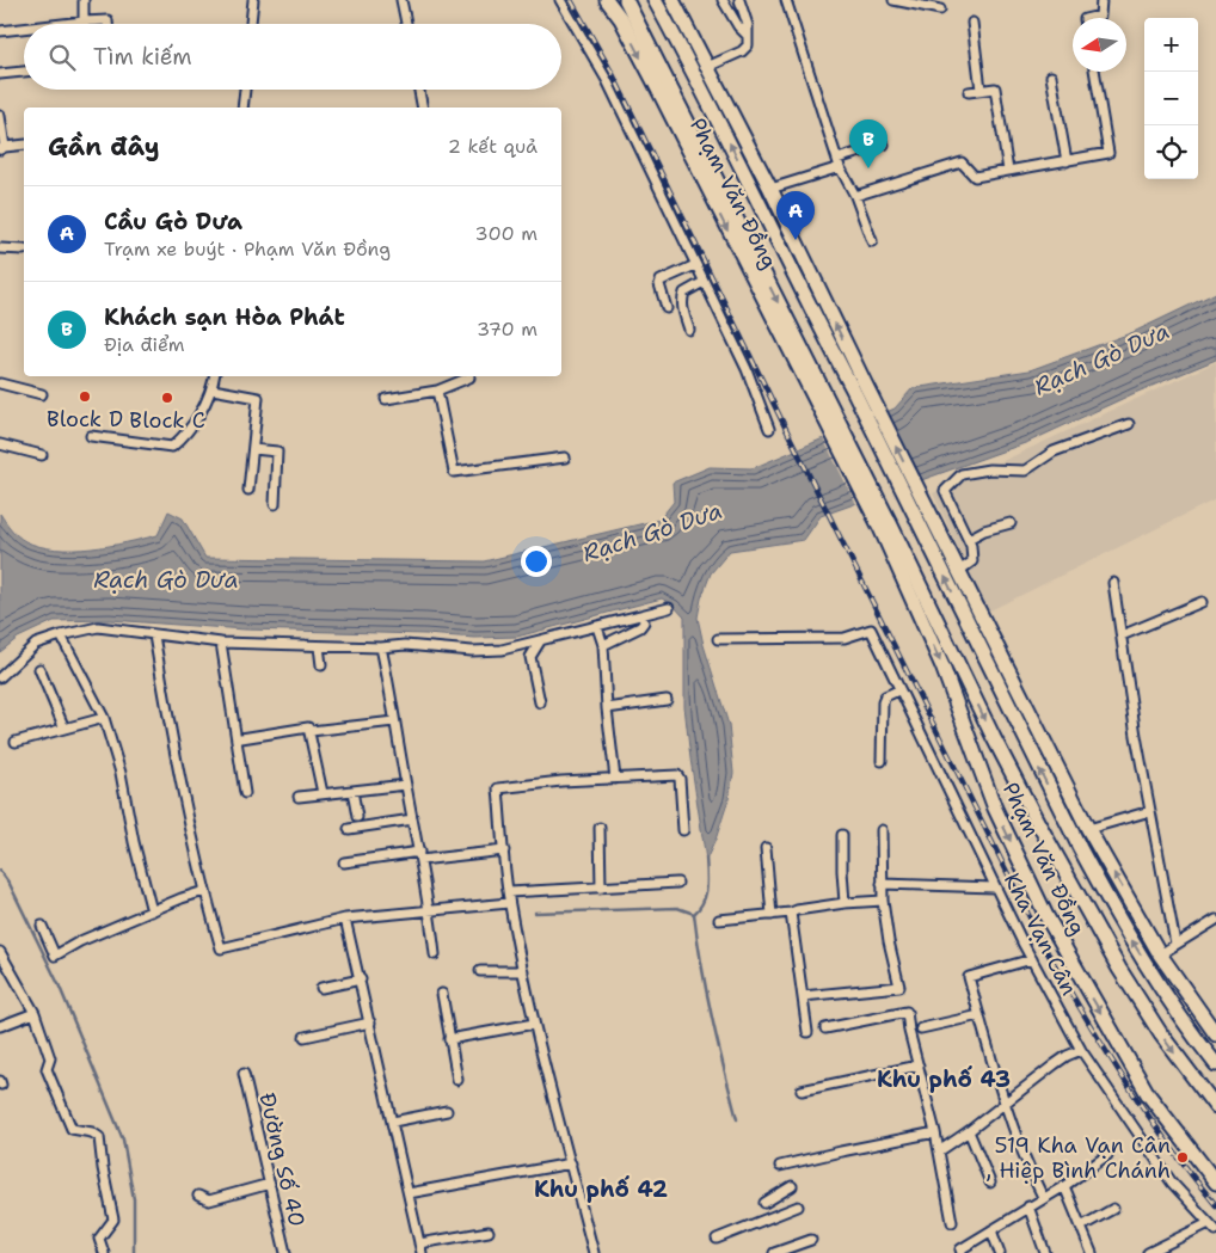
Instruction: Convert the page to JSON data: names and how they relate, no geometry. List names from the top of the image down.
{
  "streets": {
    "main road": ["Phạm Văn Đồng"],
    "street": ["Kha Vạn Cân", "Đường Số 40"]
  },
  "districts": ["Khu phố 43", "Khu phố 42"],
  "water": ["Rạch Gò Dưa"],
  "places": ["Block D", "Block C", "519 Kha Vạn Cân , Hiệp Bình Chánh"],
  "north": "left",
  "page": {
    "map_buttons": ["+", "−"],
    "search": "Tìm kiếm",
    "heading": ["Gần đây", "2 kết quả"],
    "pins": ["B", "A"],
    "list": [
      {
        "mark": "A",
        "name": "Cầu Gò Dưa",
        "note": "Trạm xe buýt · Phạm Văn Đồng",
        "value": "300 m"
      },
      {
        "mark": "B",
        "name": "Khách sạn Hòa Phát",
        "note": "Địa điểm",
        "value": "370 m"
      }
    ]
  }
}
